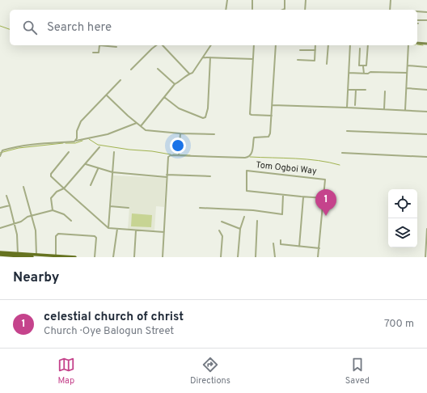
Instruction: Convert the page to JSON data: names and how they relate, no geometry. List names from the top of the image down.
{
  "streets": {
    "street": ["Tom Ogboi Way"]
  },
  "page": {
    "search": "Search here",
    "pins": "1",
    "heading": "Nearby",
    "list": [
      {
        "mark": "1",
        "name": "celestial church of christ",
        "note": "Church · Oye Balogun Street",
        "value": "700 m"
      }
    ],
    "nav": ["Map", "Directions", "Saved"]
  }
}
